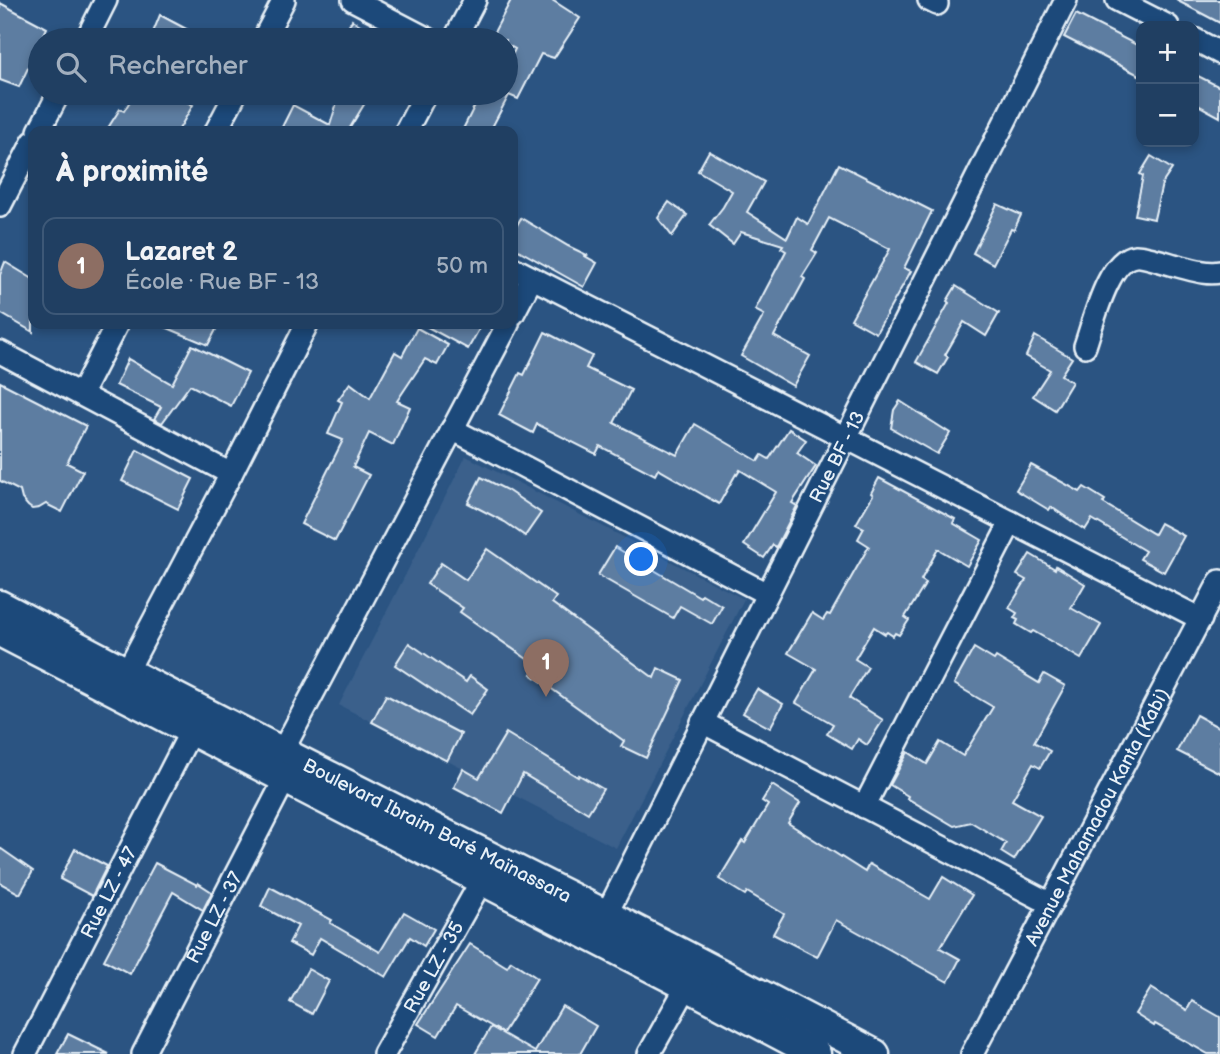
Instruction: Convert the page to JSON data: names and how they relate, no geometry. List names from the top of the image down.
{
  "streets": {
    "main road": ["Boulevard Ibraim Baré Maïnassara"],
    "street": [
      "Rue BF - 13",
      "Avenue Mahamadou Kanta (Kabi)",
      "Rue LZ - 47",
      "Rue LZ - 37",
      "Rue LZ - 35"
    ]
  },
  "crossings": [
    ["Rue BF - 13", "Boulevard Ibraim Baré Maïnassara"],
    ["Boulevard Ibraim Baré Maïnassara", "Rue LZ - 47"],
    ["Boulevard Ibraim Baré Maïnassara", "Rue LZ - 37"],
    ["Boulevard Ibraim Baré Maïnassara", "Rue LZ - 35"]
  ],
  "page": {
    "map_buttons": ["+", "−"],
    "search": "Rechercher",
    "heading": "À proximité",
    "list": [
      {
        "mark": "1",
        "name": "Lazaret 2",
        "note": "École · Rue BF - 13",
        "value": "50 m"
      }
    ],
    "pins": "1"
  }
}
